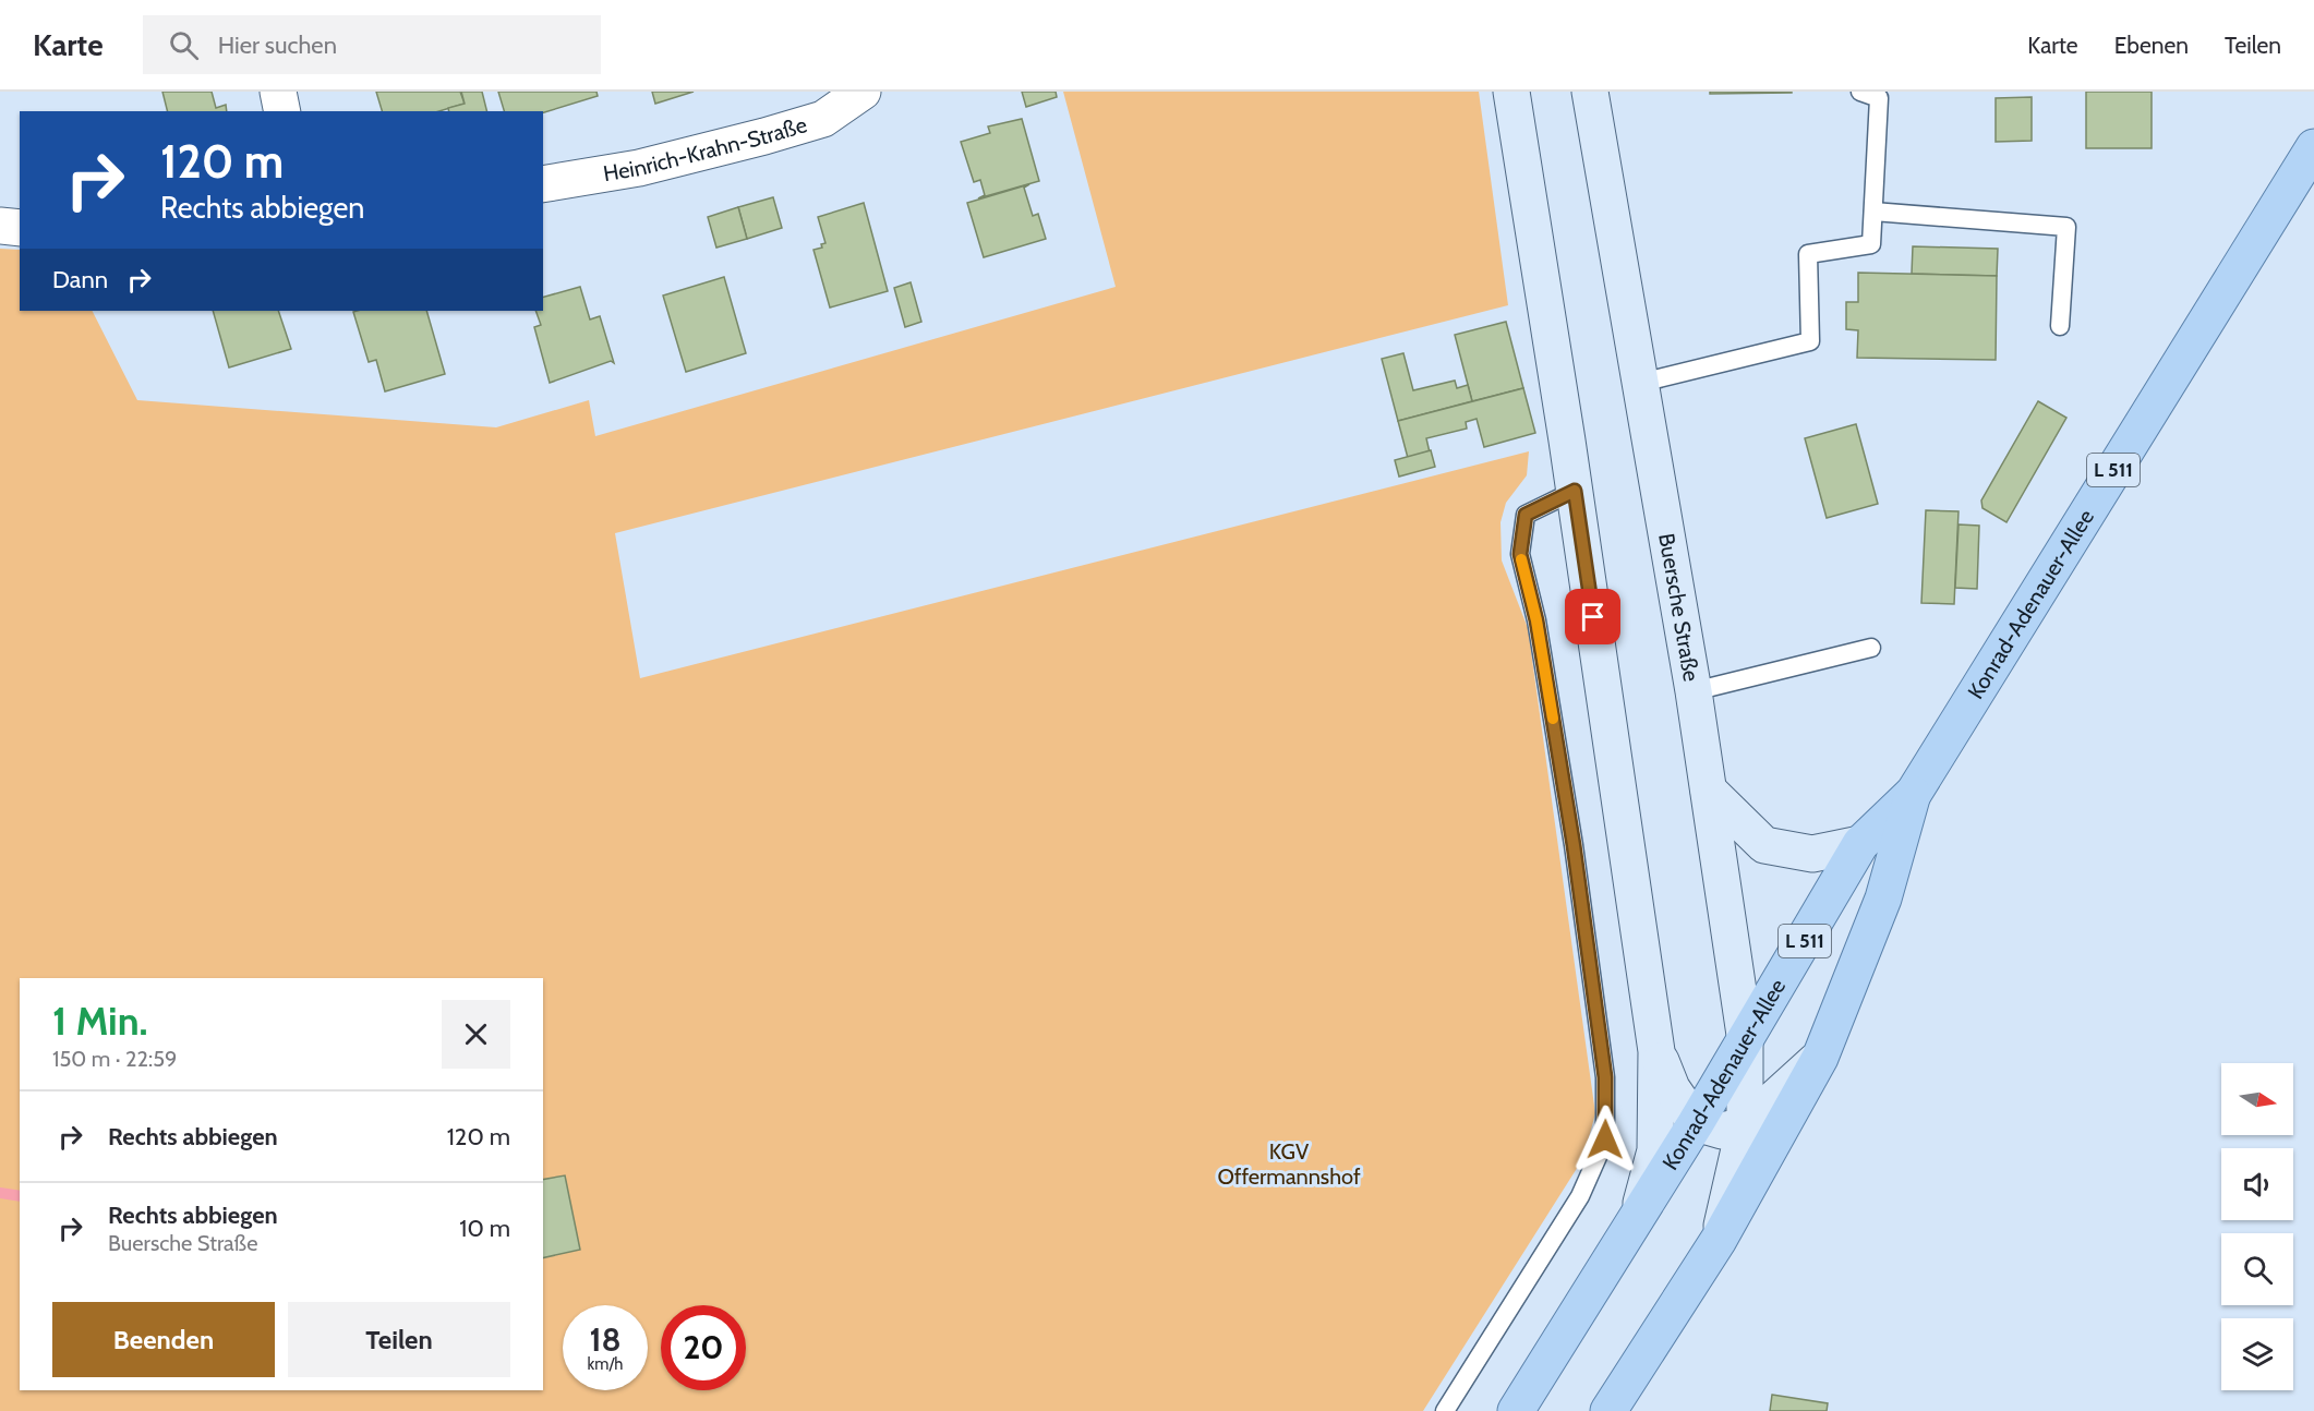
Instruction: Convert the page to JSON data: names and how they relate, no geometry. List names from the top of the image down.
{
  "streets": {
    "main road": ["L 511", "Konrad-Adenauer-Allee", "Buersche Straße"],
    "street": ["Heinrich-Krahn-Straße"]
  },
  "crossings": [
    ["Konrad-Adenauer-Allee", "Buersche Straße"]
  ],
  "parks": ["KGV Offermannshof"],
  "north": "right",
  "page": {
    "header": "Karte",
    "search": "Hier suchen",
    "nav": ["Karte", "Ebenen", "Teilen"],
    "turn": ["120 m", "Rechts abbiegen"],
    "then": "Dann",
    "heading": ["1 Min.", "150 m · 22:59"],
    "list": [
      {
        "name": "Rechts abbiegen",
        "value": "120 m"
      },
      {
        "name": "Rechts abbiegen",
        "note": "Buersche Straße",
        "value": "10 m"
      }
    ],
    "buttons": ["Beenden", "Teilen"],
    "speed": "18 km/h",
    "limit": "20"
  }
}
